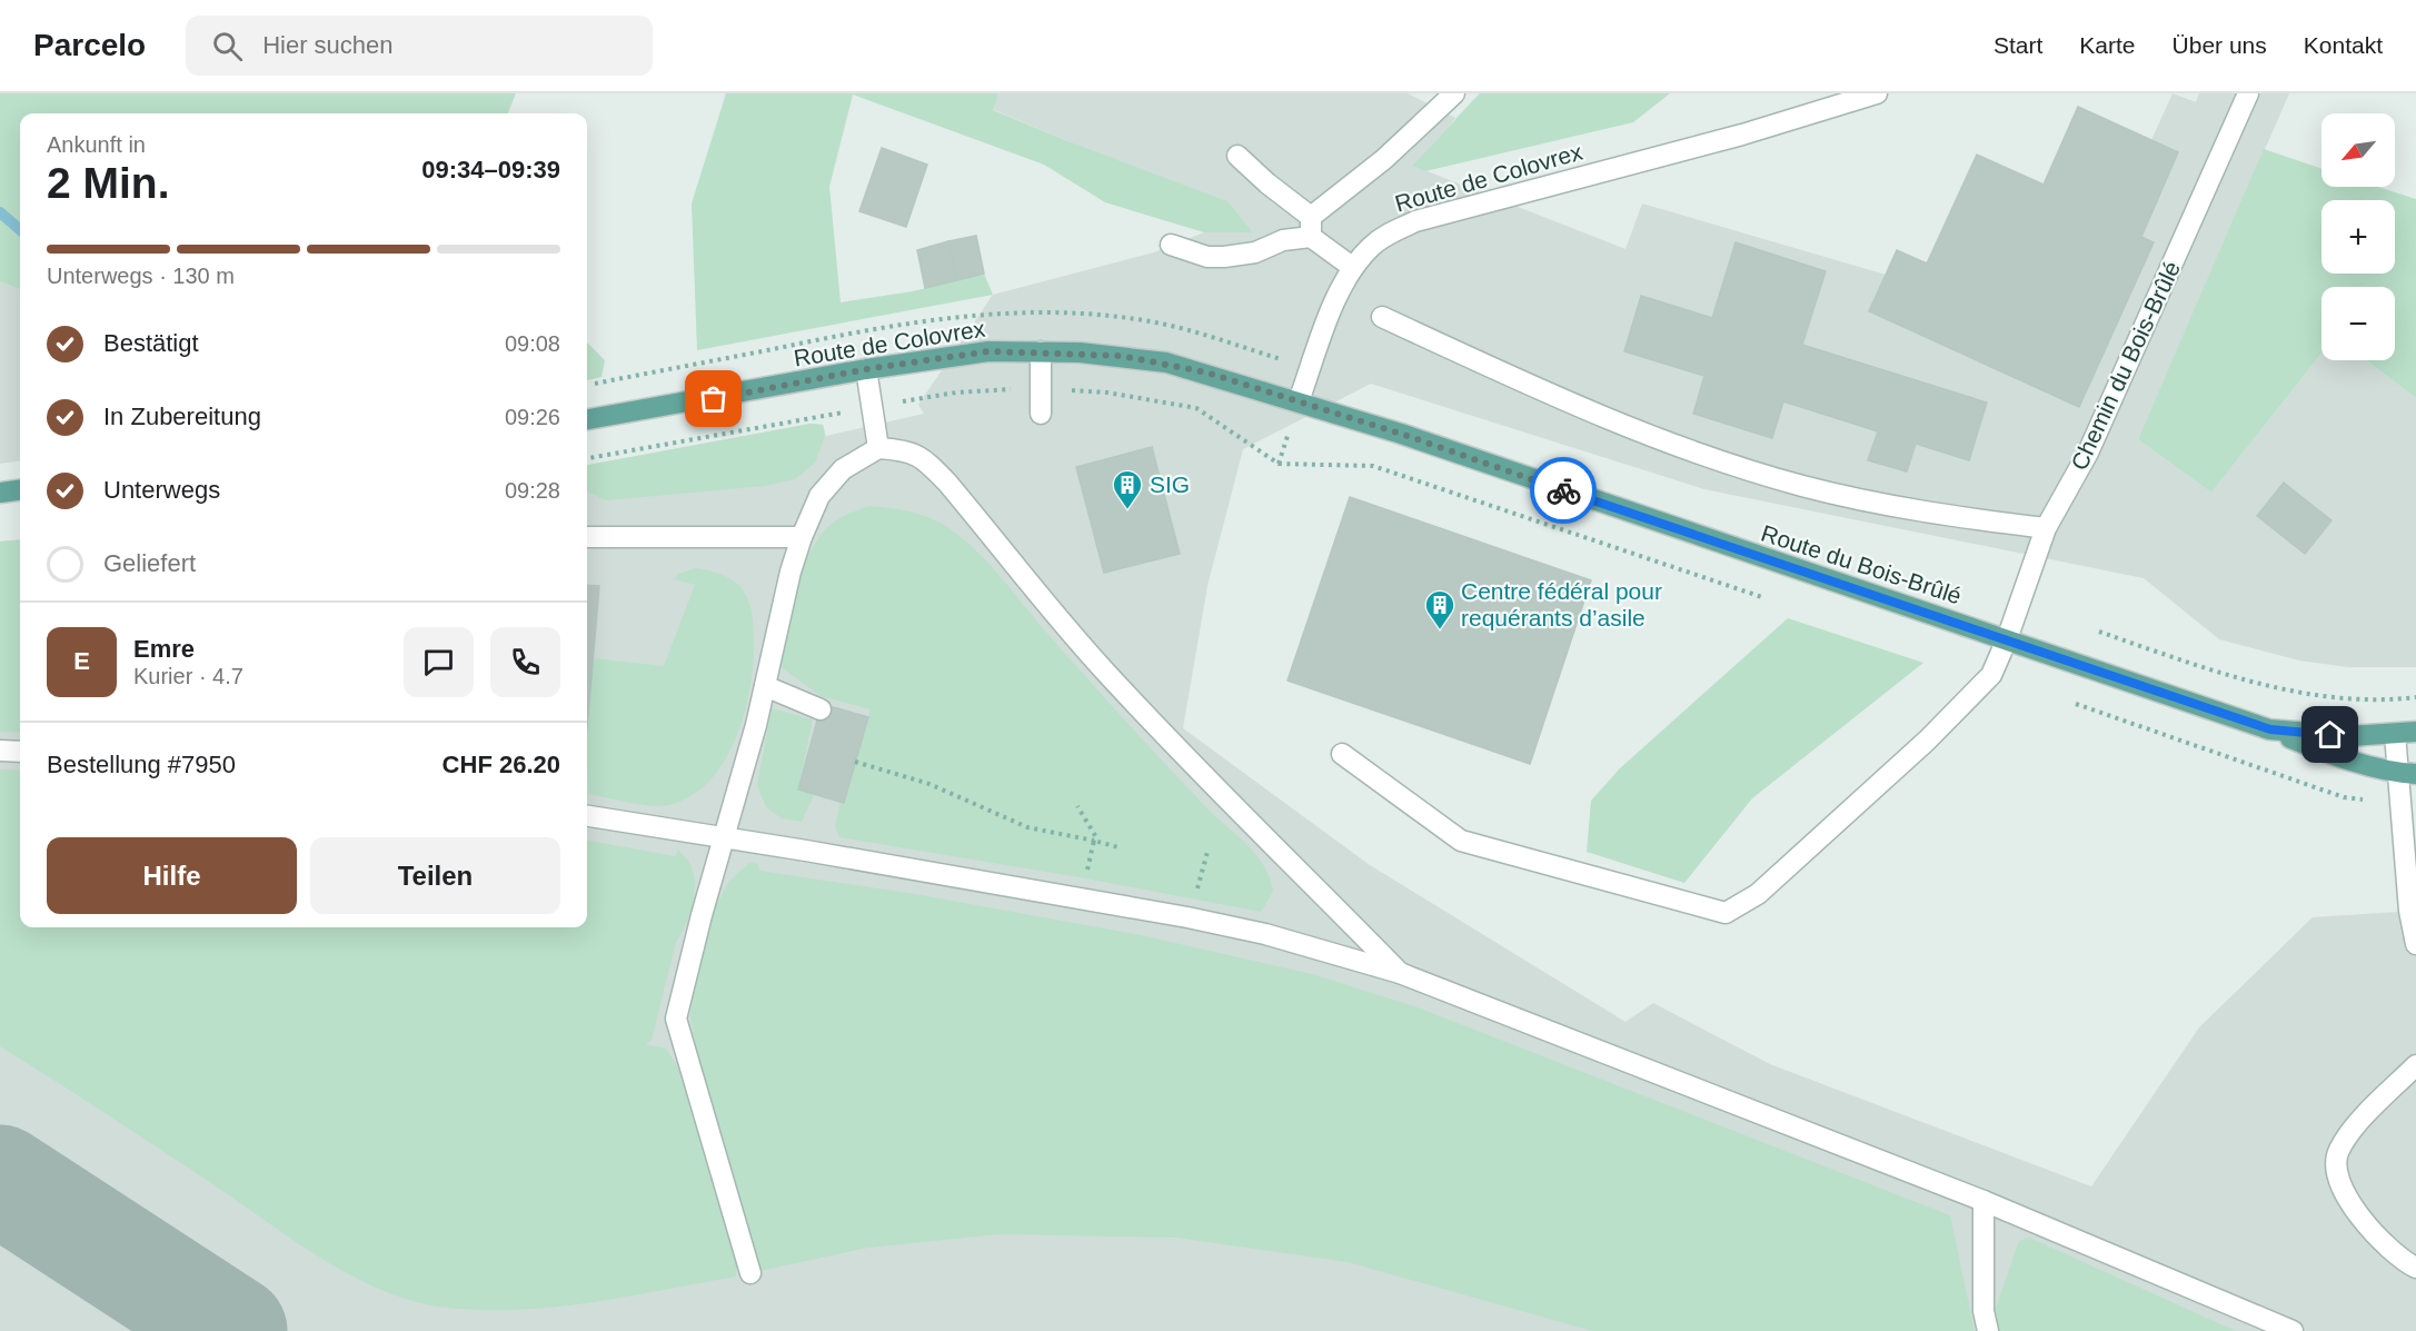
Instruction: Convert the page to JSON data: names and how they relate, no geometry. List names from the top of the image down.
{
  "streets": {
    "main road": ["Route de Colovrex", "Route du Bois-Brûlé"],
    "street": ["Chemin du Bois-Brûlé"]
  },
  "crossings": [
    ["Route de Colovrex", "Route du Bois-Brûlé"],
    ["Chemin du Bois-Brûlé", "Route du Bois-Brûlé"]
  ],
  "places": {
    "building": ["SIG", "Centre fédéral pour requérants d’asile"]
  },
  "north": "bottom left",
  "page": {
    "header": "Parcelo",
    "search": "Hier suchen",
    "nav": [
      "Start",
      "Karte",
      "Über uns",
      "Kontakt"
    ],
    "map_buttons": ["+", "−"],
    "heading": ["2 Min.", "Ankunft in", "09:34–09:39"],
    "panel": [
      "Emre",
      "Kurier · 4.7",
      "Bestellung #7950",
      "CHF 26.20"
    ],
    "bar": "Unterwegs · 130 m",
    "list": [
      ["Bestätigt", "09:08"],
      ["In Zubereitung", "09:26"],
      ["Unterwegs", "09:28"],
      "Geliefert"
    ],
    "round": "E",
    "buttons": ["Hilfe", "Teilen"]
  }
}
